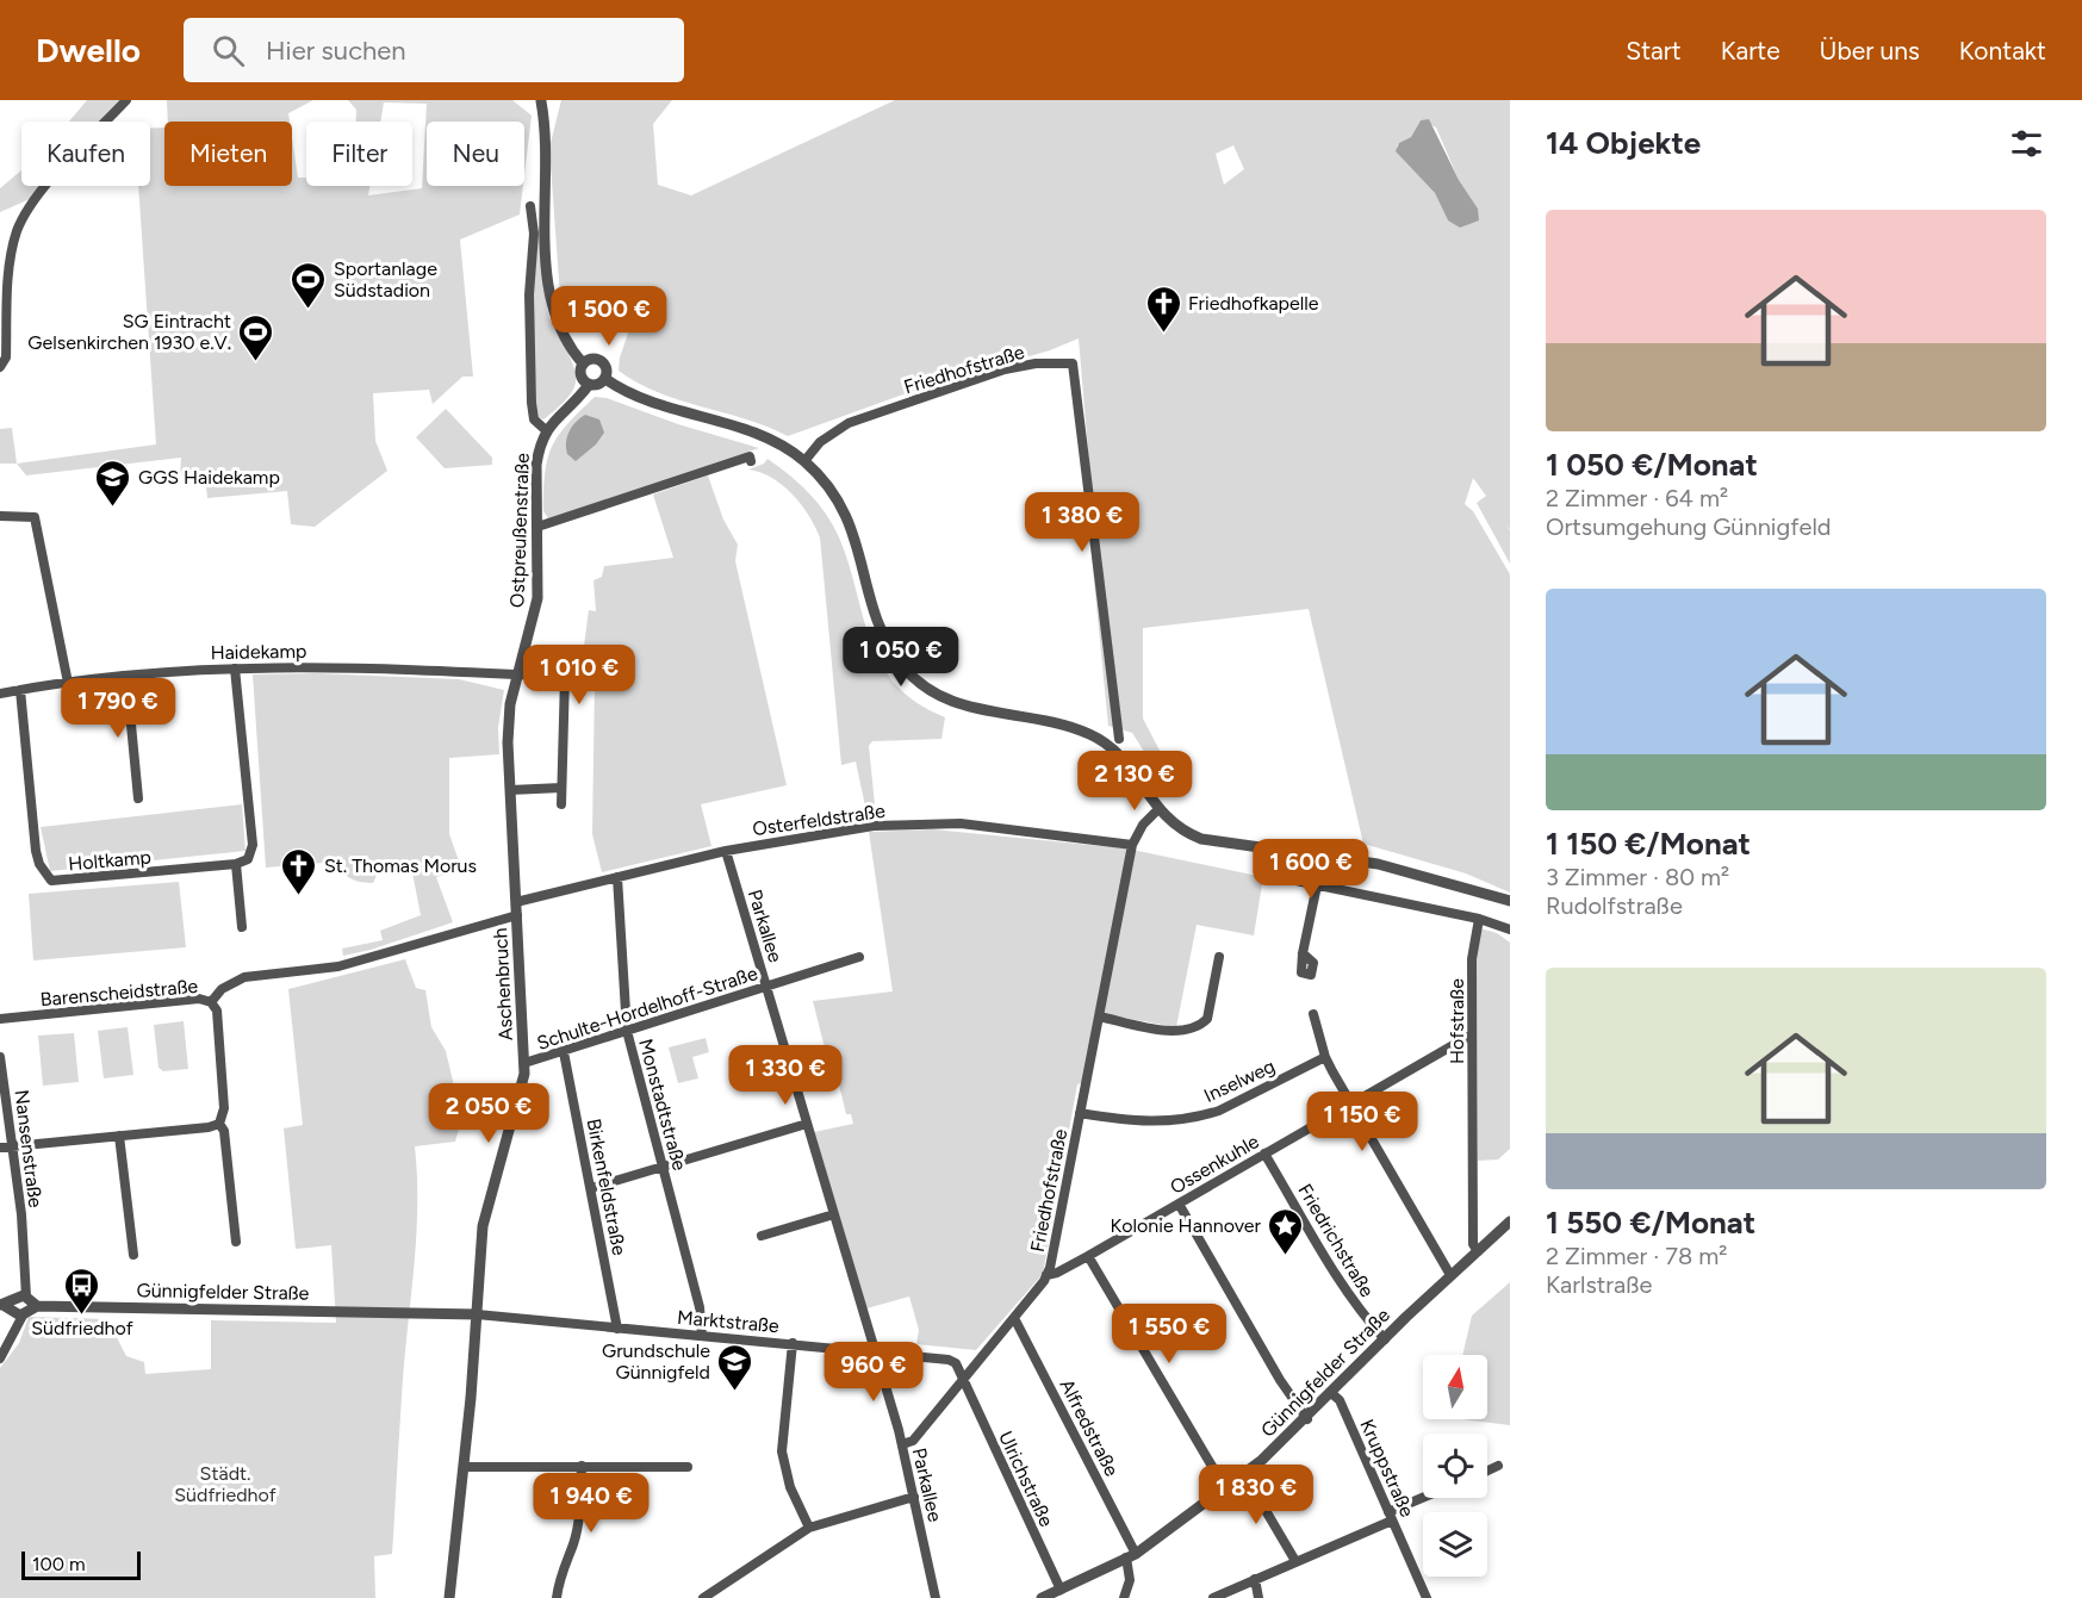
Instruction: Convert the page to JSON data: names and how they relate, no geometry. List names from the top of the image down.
{
  "streets": {
    "street": [
      "Friedhofstraße",
      "Ostpreußenstraße",
      "Haidekamp",
      "Osterfeldstraße",
      "Holtkamp",
      "Parkallee",
      "Aschenbruch",
      "Barenscheidstraße",
      "Schulte-Hordelhoff-Straße",
      "Hofstraße",
      "Inselweg",
      "Monstadtstraße",
      "Nansenstraße",
      "Ossenkuhle",
      "Birkenfeldstraße",
      "Friedrichstraße",
      "Günnigfelder Straße",
      "Marktstraße",
      "Alfredstraße",
      "Kruppstraße",
      "Ulrichstraße"
    ]
  },
  "crossings": [
    ["Friedhofstraße", "Osterfeldstraße"],
    ["Friedhofstraße", "Parkallee"],
    ["Friedhofstraße", "Inselweg"],
    ["Friedhofstraße", "Ossenkuhle"],
    ["Friedhofstraße", "Marktstraße"],
    ["Friedhofstraße", "Alfredstraße"],
    ["Friedhofstraße", "Ulrichstraße"],
    ["Ostpreußenstraße", "Haidekamp"],
    ["Ostpreußenstraße", "Osterfeldstraße"],
    ["Ostpreußenstraße", "Aschenbruch"],
    ["Haidekamp", "Holtkamp"],
    ["Osterfeldstraße", "Parkallee"],
    ["Osterfeldstraße", "Aschenbruch"],
    ["Osterfeldstraße", "Monstadtstraße"],
    ["Parkallee", "Schulte-Hordelhoff-Straße"],
    ["Parkallee", "Marktstraße"],
    ["Aschenbruch", "Schulte-Hordelhoff-Straße"],
    ["Aschenbruch", "Günnigfelder Straße"],
    ["Aschenbruch", "Marktstraße"],
    ["Schulte-Hordelhoff-Straße", "Monstadtstraße"],
    ["Schulte-Hordelhoff-Straße", "Birkenfeldstraße"],
    ["Hofstraße", "Ossenkuhle"],
    ["Hofstraße", "Günnigfelder Straße"],
    ["Monstadtstraße", "Marktstraße"],
    ["Nansenstraße", "Günnigfelder Straße"],
    ["Ossenkuhle", "Friedrichstraße"],
    ["Birkenfeldstraße", "Marktstraße"],
    ["Friedrichstraße", "Günnigfelder Straße"],
    ["Günnigfelder Straße", "Marktstraße"],
    ["Günnigfelder Straße", "Alfredstraße"],
    ["Günnigfelder Straße", "Kruppstraße"],
    ["Günnigfelder Straße", "Ulrichstraße"],
    ["Marktstraße", "Ulrichstraße"]
  ],
  "parks": ["Städt. Südfriedhof"],
  "places": {
    "sports": ["Sportanlage Südstadion", "SG Eintracht Gelsenkirchen 1930 e.V."],
    "church": ["Friedhofkapelle", "St. Thomas Morus"],
    "school or university": ["GGS Haidekamp", "Grundschule Günnigfeld"],
    "place": ["Kolonie Hannover"],
    "bus stop": ["Südfriedhof"]
  },
  "scale_bar": "100 m",
  "north": "top",
  "page": {
    "header": "Dwello",
    "search": "Hier suchen",
    "nav": [
      "Start",
      "Karte",
      "Über uns",
      "Kontakt"
    ],
    "heading": "14 Objekte",
    "chip": [
      "Kaufen",
      "Mieten",
      "Filter",
      "Neu"
    ],
    "list": [
      {
        "name": "1 050 €/Monat",
        "note": "2 Zimmer · 64 m² · Ortsumgehung Günnigfeld"
      },
      {
        "name": "1 150 €/Monat",
        "note": "3 Zimmer · 80 m² · Rudolfstraße"
      },
      {
        "name": "1 550 €/Monat",
        "note": "2 Zimmer · 78 m² · Karlstraße"
      }
    ],
    "price": [
      "1 500 €",
      "1 380 €",
      "1 050 €",
      "1 010 €",
      "1 790 €",
      "2 130 €",
      "1 600 €",
      "1 330 €",
      "2 050 €",
      "1 150 €",
      "1 550 €",
      "960 €",
      "1 830 €",
      "1 940 €"
    ],
    "scale": "100 m"
  }
}
